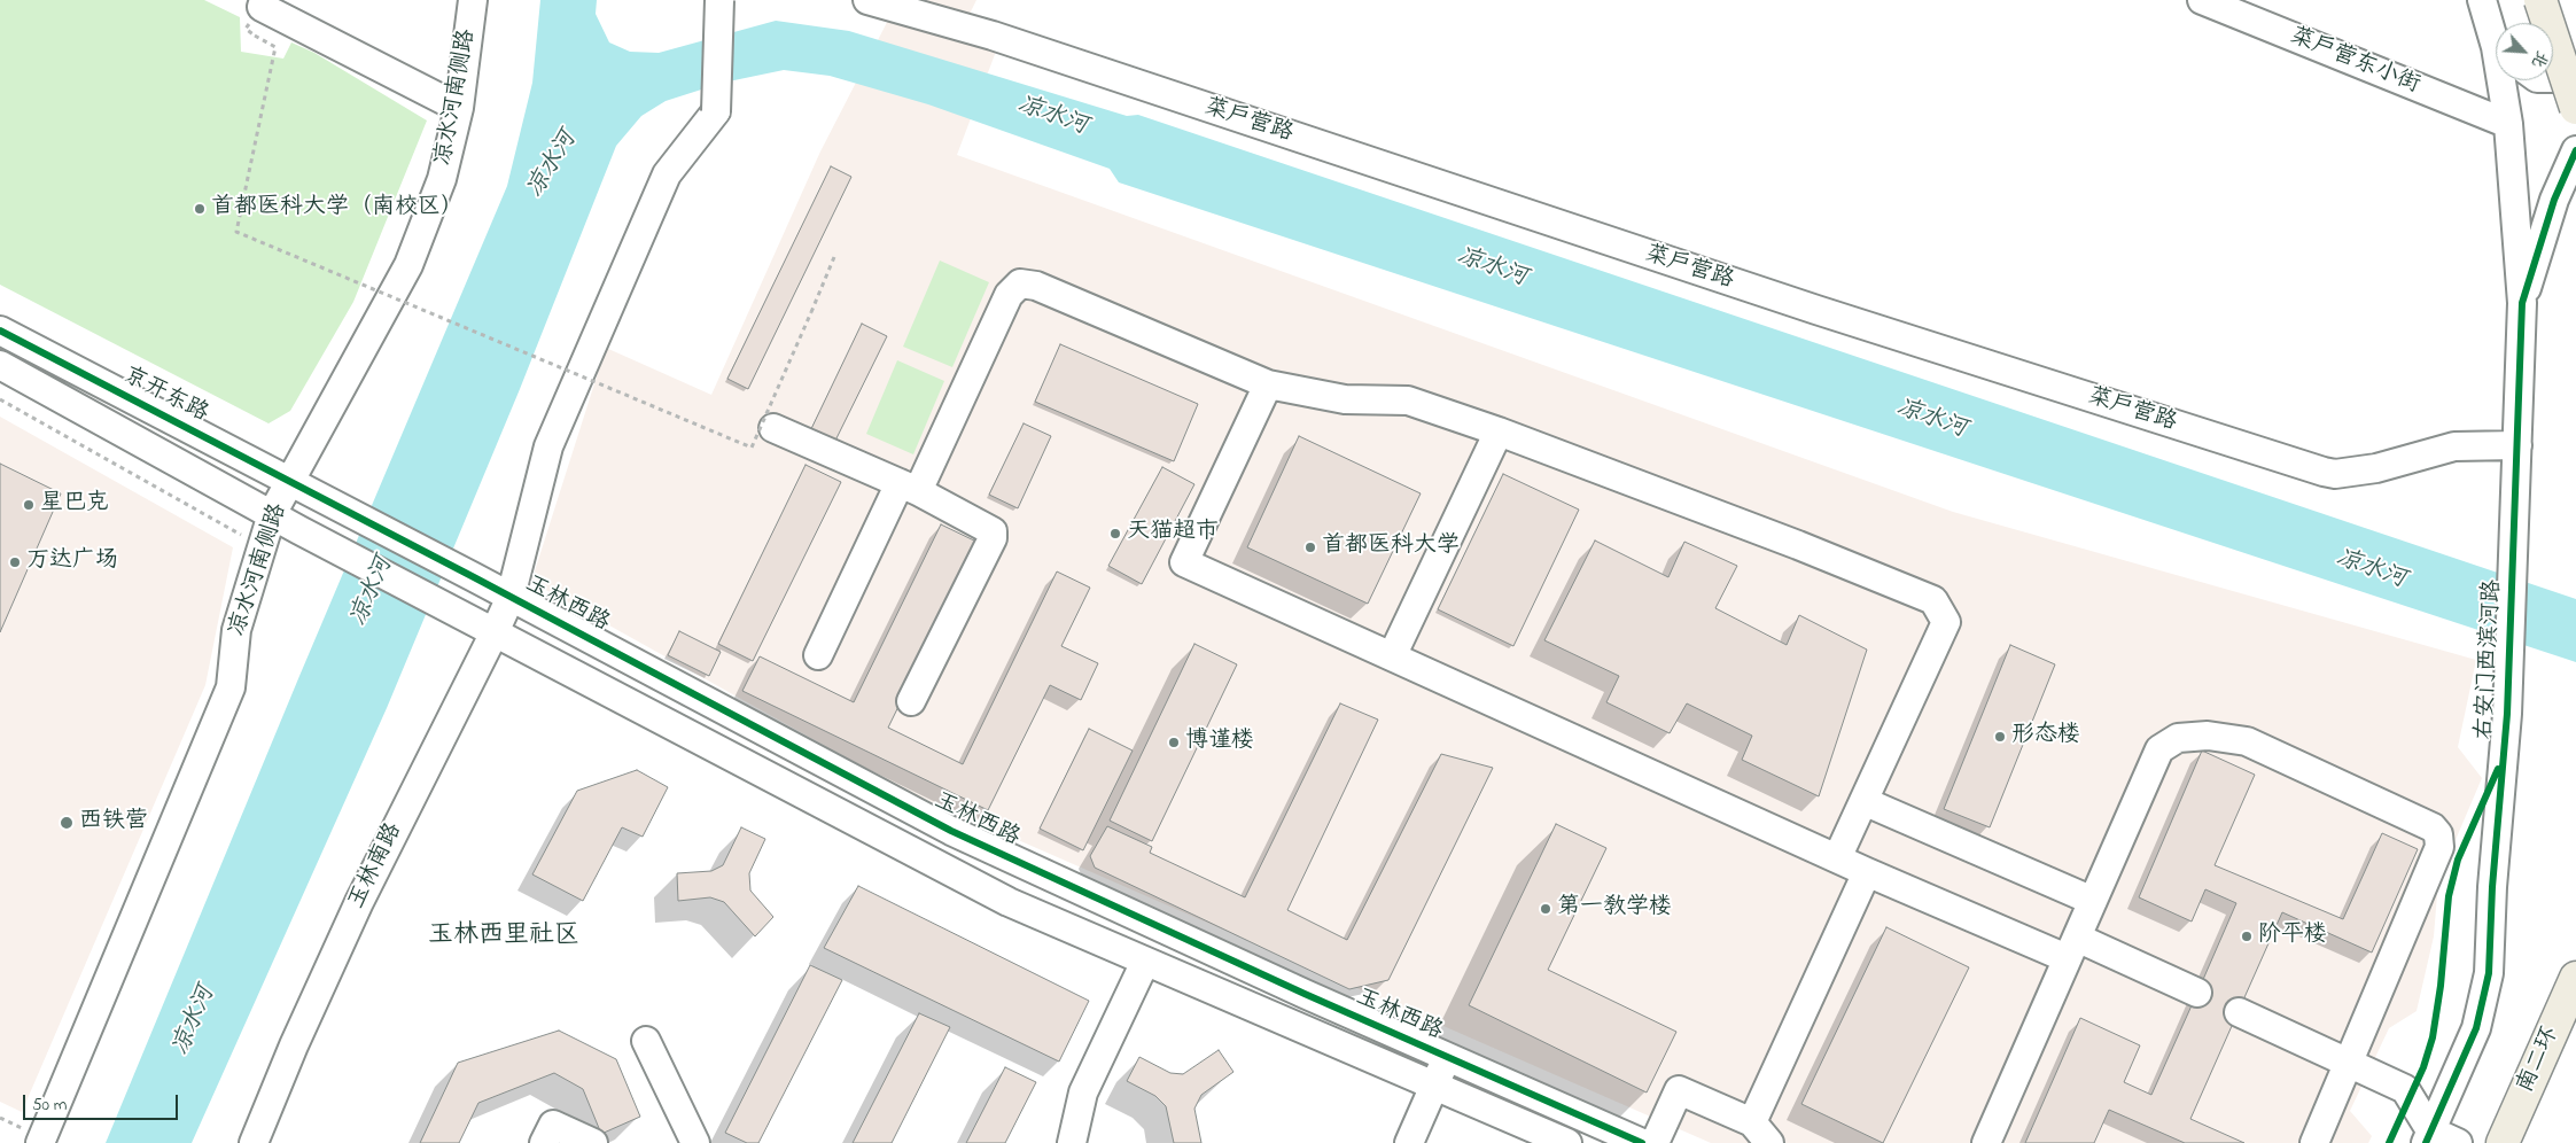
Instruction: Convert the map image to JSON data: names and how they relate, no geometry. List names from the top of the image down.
{
  "streets": {
    "main road": ["南二环"],
    "street": [
      "菜户营东小街",
      "凉水河南侧路",
      "菜户营路",
      "京开东路",
      "玉林西路",
      "右安门西滨河路",
      "玉林南路"
    ]
  },
  "crossings": [
    ["凉水河南侧路", "京开东路"],
    ["菜户营路", "右安门西滨河路"],
    ["京开东路", "玉林西路"],
    ["玉林西路", "玉林南路"]
  ],
  "districts": ["玉林西里社区"],
  "water": ["凉水河"],
  "places": [
    "首都医科大学（南校区）",
    "星巴克",
    "天猫超市",
    "首都医科大学",
    "万达广场",
    "形态楼",
    "博谨楼",
    "西铁营",
    "第一教学楼",
    "阶平楼"
  ],
  "scale_bar": "50 m",
  "north": "bottom right"
}
